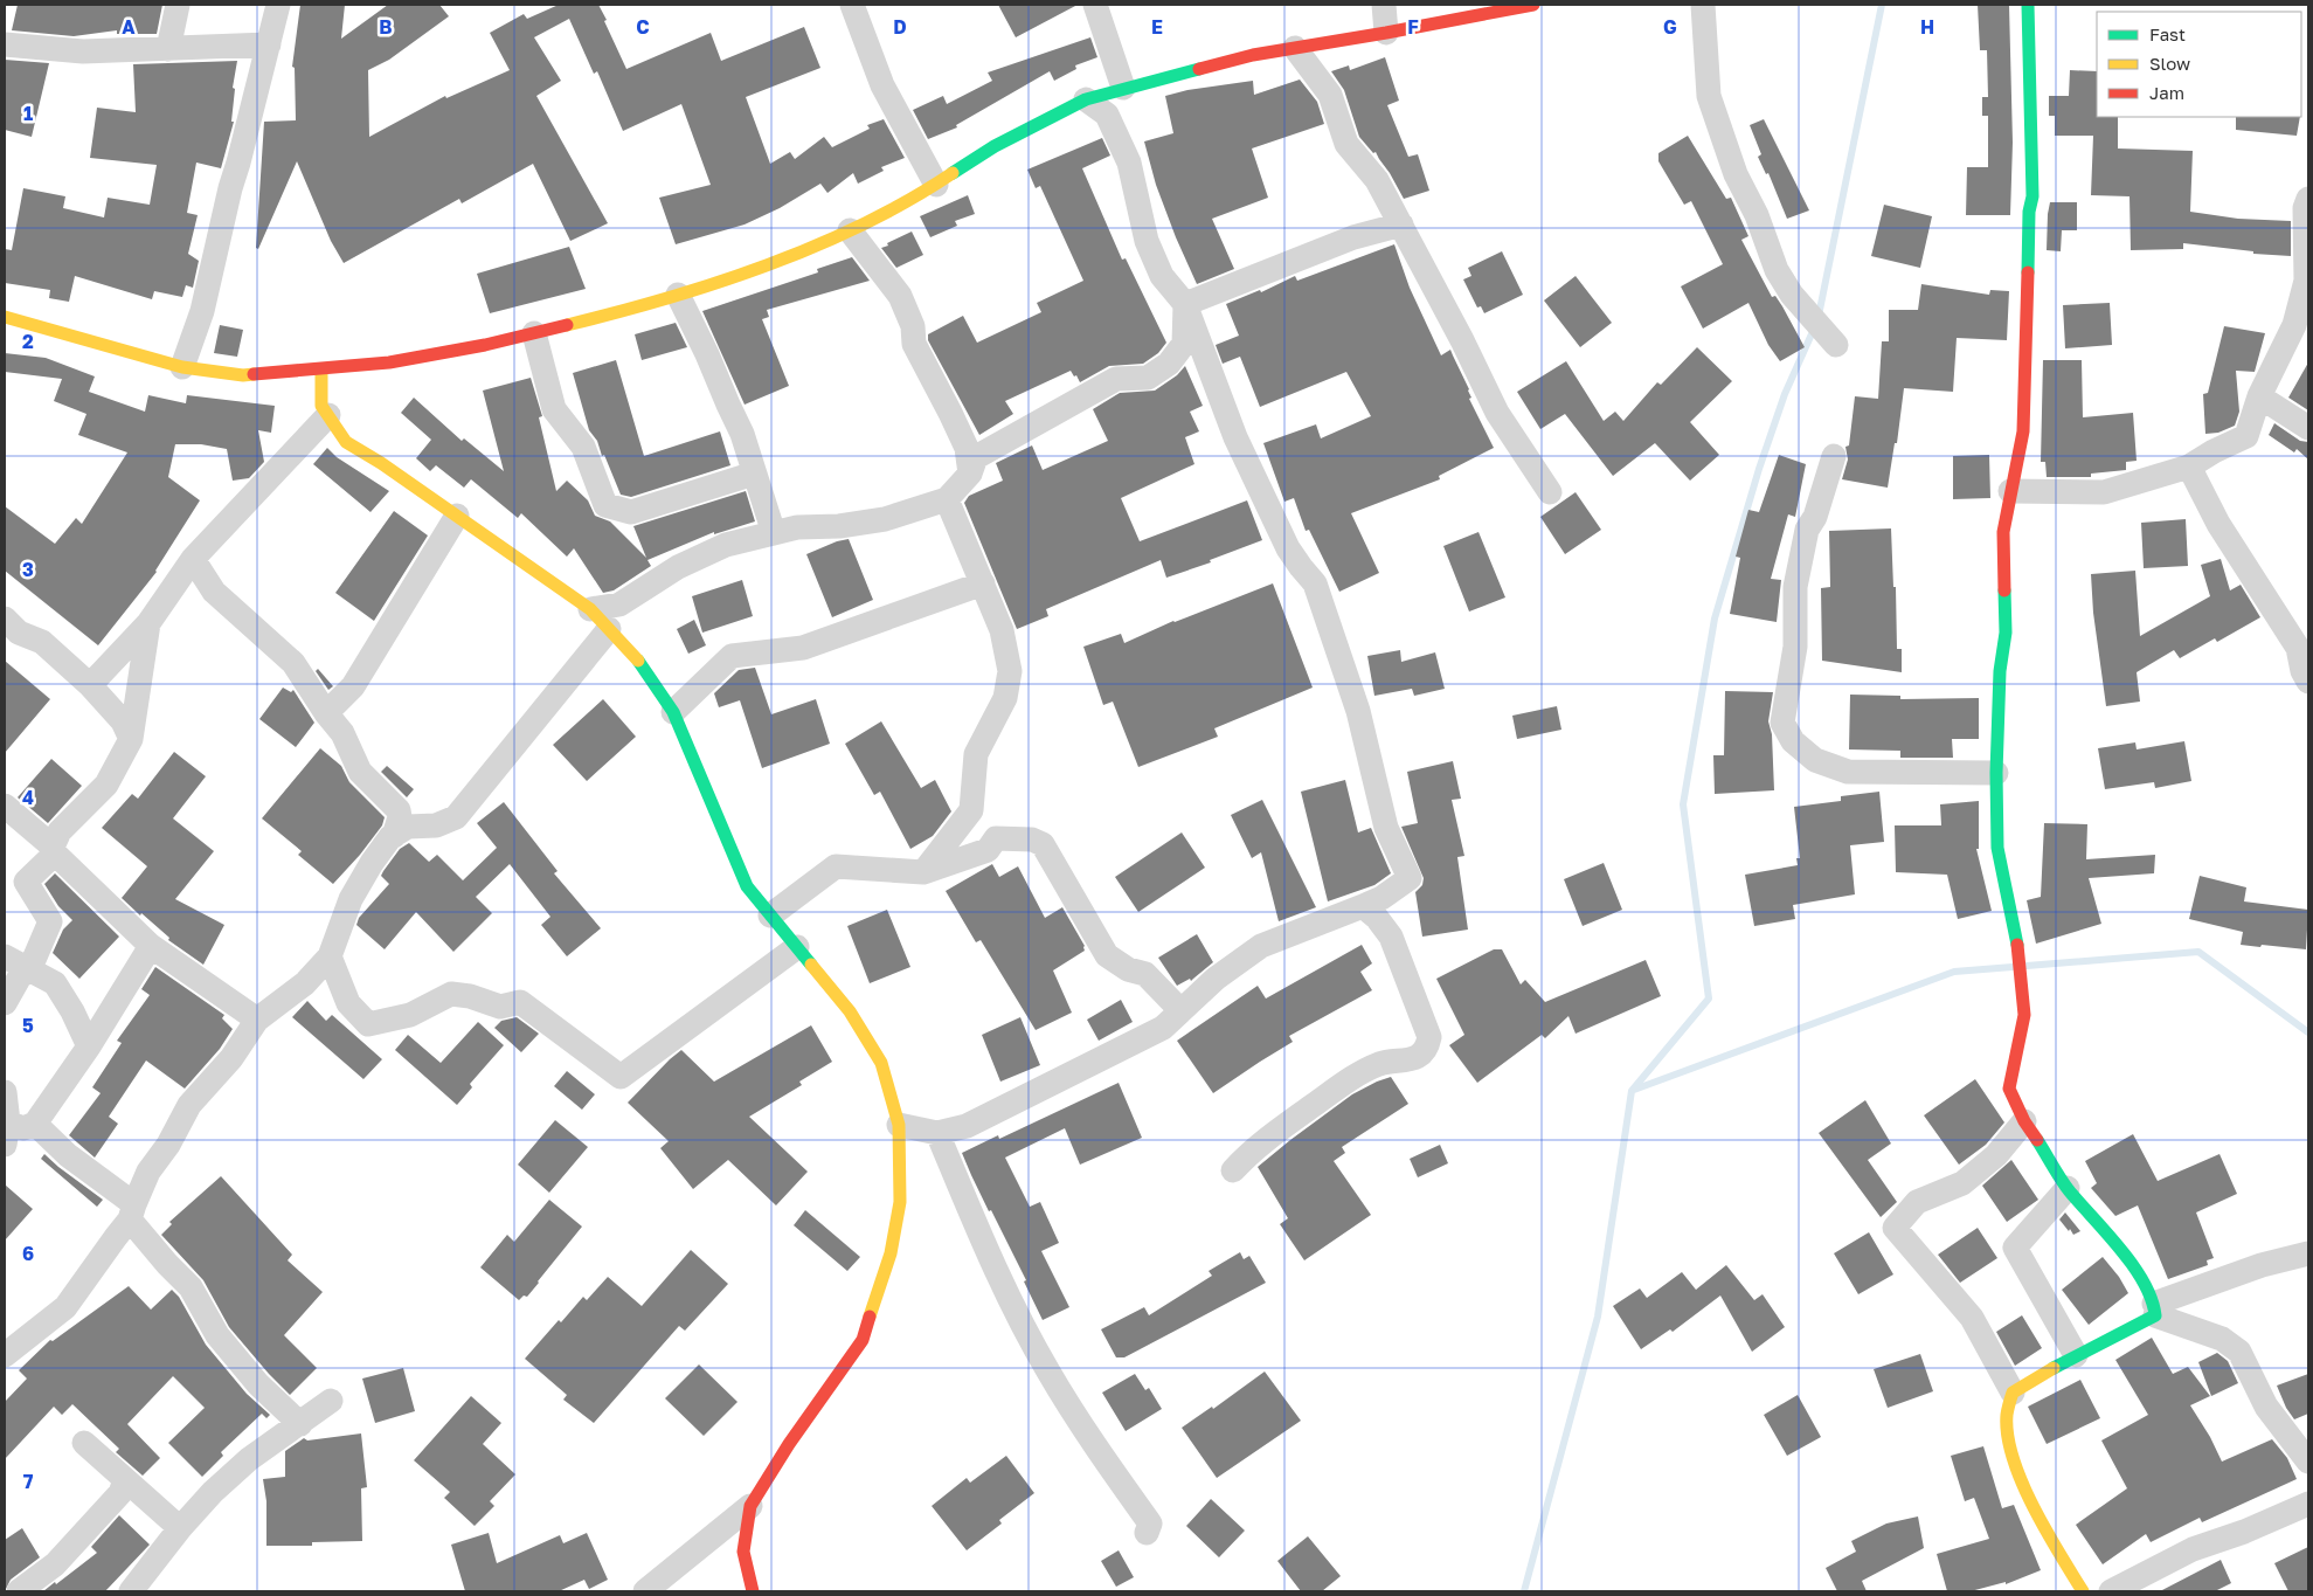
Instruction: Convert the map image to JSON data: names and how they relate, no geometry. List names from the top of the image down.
{
  "legend": ["Fast", "Slow", "Jam"],
  "grid": {
    "columns": [
      "A",
      "B",
      "C",
      "D",
      "E",
      "F",
      "G",
      "H"
    ],
    "rows": [
      "1",
      "2",
      "3",
      "4",
      "5",
      "6",
      "7"
    ]
  }
}
